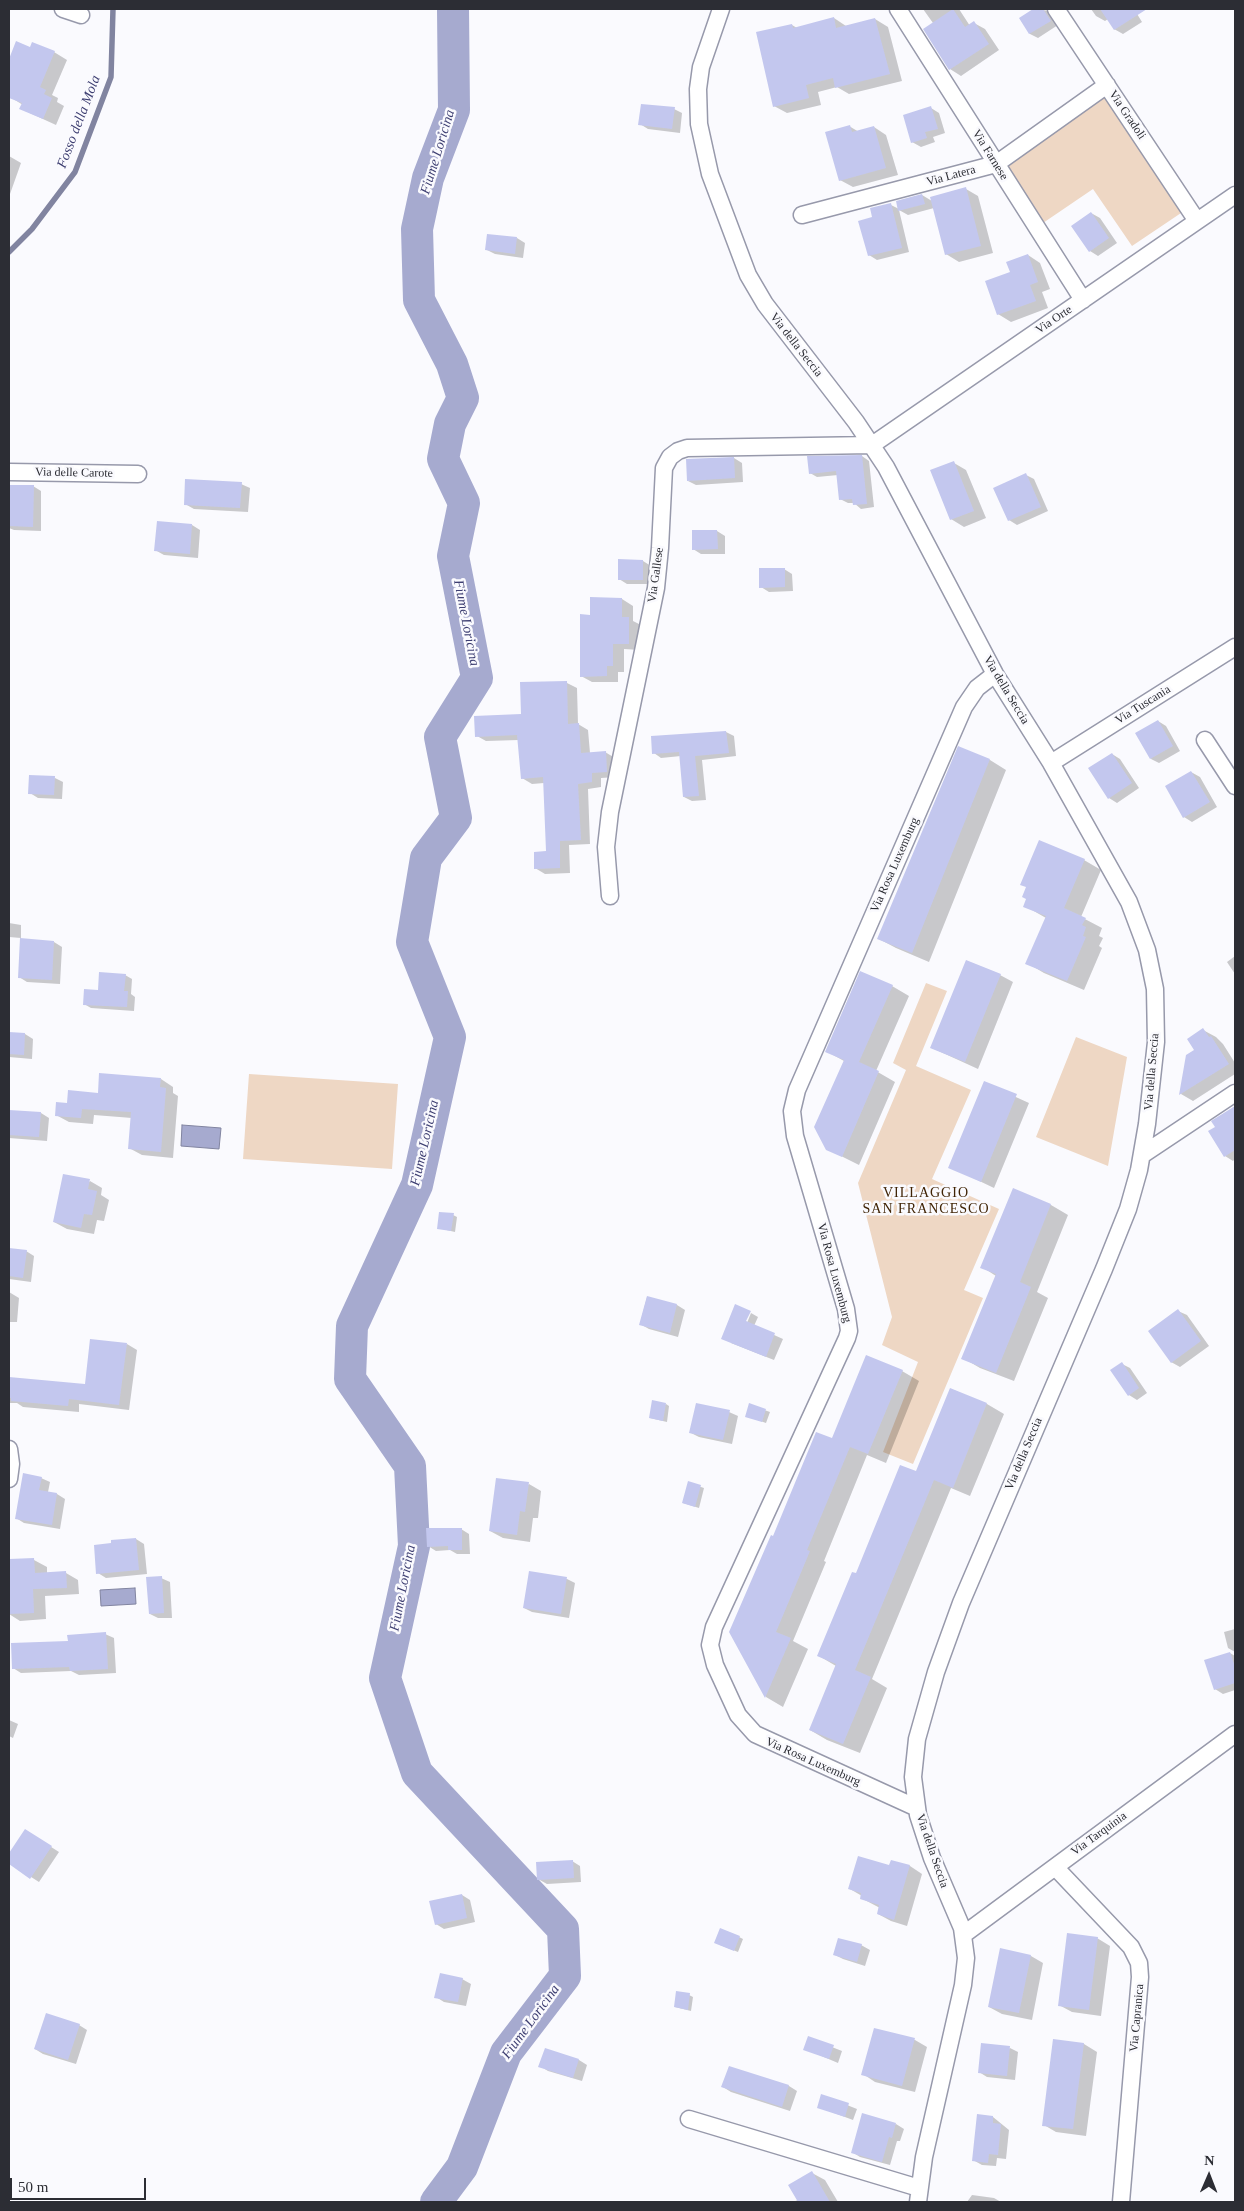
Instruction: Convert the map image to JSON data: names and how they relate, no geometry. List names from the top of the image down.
{
  "streets": {
    "street": [
      "Via Gradoli",
      "Via Farnese",
      "Via Latera",
      "Via Orte",
      "Via della Seccia",
      "Via delle Carote",
      "Via Gallese",
      "Via Tuscania",
      "Via Rosa Luxemburg",
      "Via Tarquinia",
      "Via Capranica"
    ]
  },
  "crossings": [
    ["Via Gradoli", "Via Latera"],
    ["Via Gradoli", "Via Orte"],
    ["Via Farnese", "Via Latera"],
    ["Via Farnese", "Via Orte"],
    ["Via Orte", "Via della Seccia"],
    ["Via Orte", "Via Gallese"],
    ["Via della Seccia", "Via Gallese"],
    ["Via della Seccia", "Via Tuscania"],
    ["Via della Seccia", "Via Rosa Luxemburg"],
    ["Via della Seccia", "Via Tarquinia"],
    ["Via Tarquinia", "Via Capranica"]
  ],
  "districts": ["VILLAGGIO SAN FRANCESCO"],
  "water": ["Fosso della Mola", "Fiume Loricina"],
  "scale_bar": "50 m",
  "north": "top"
}
